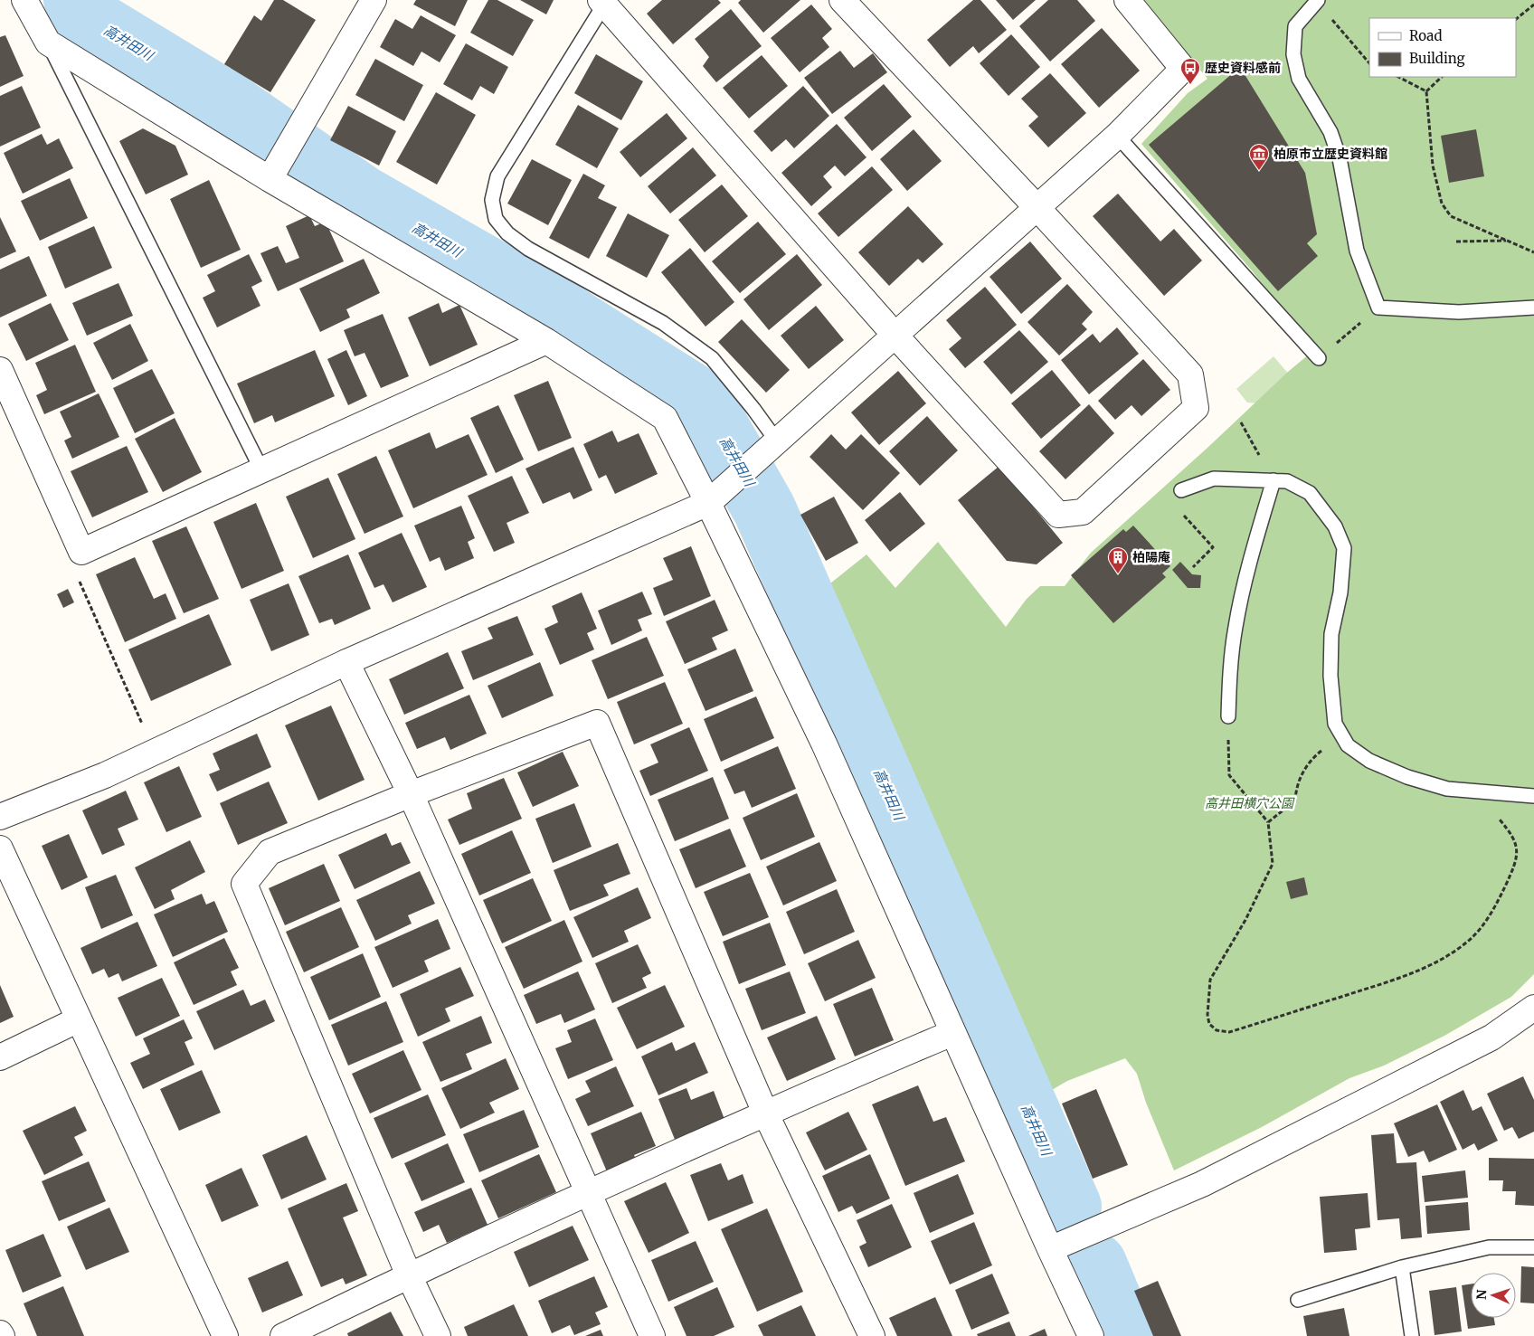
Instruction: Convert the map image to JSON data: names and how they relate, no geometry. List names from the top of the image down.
{
  "water": ["高井田川"],
  "parks": ["高井田横穴公園"],
  "places": {
    "bus stop": ["歴史資料感前"],
    "museum": ["柏原市立歴史資料館"],
    "building": ["柏陽庵"]
  },
  "legend": ["Road", "Building"],
  "north": "left"
}
